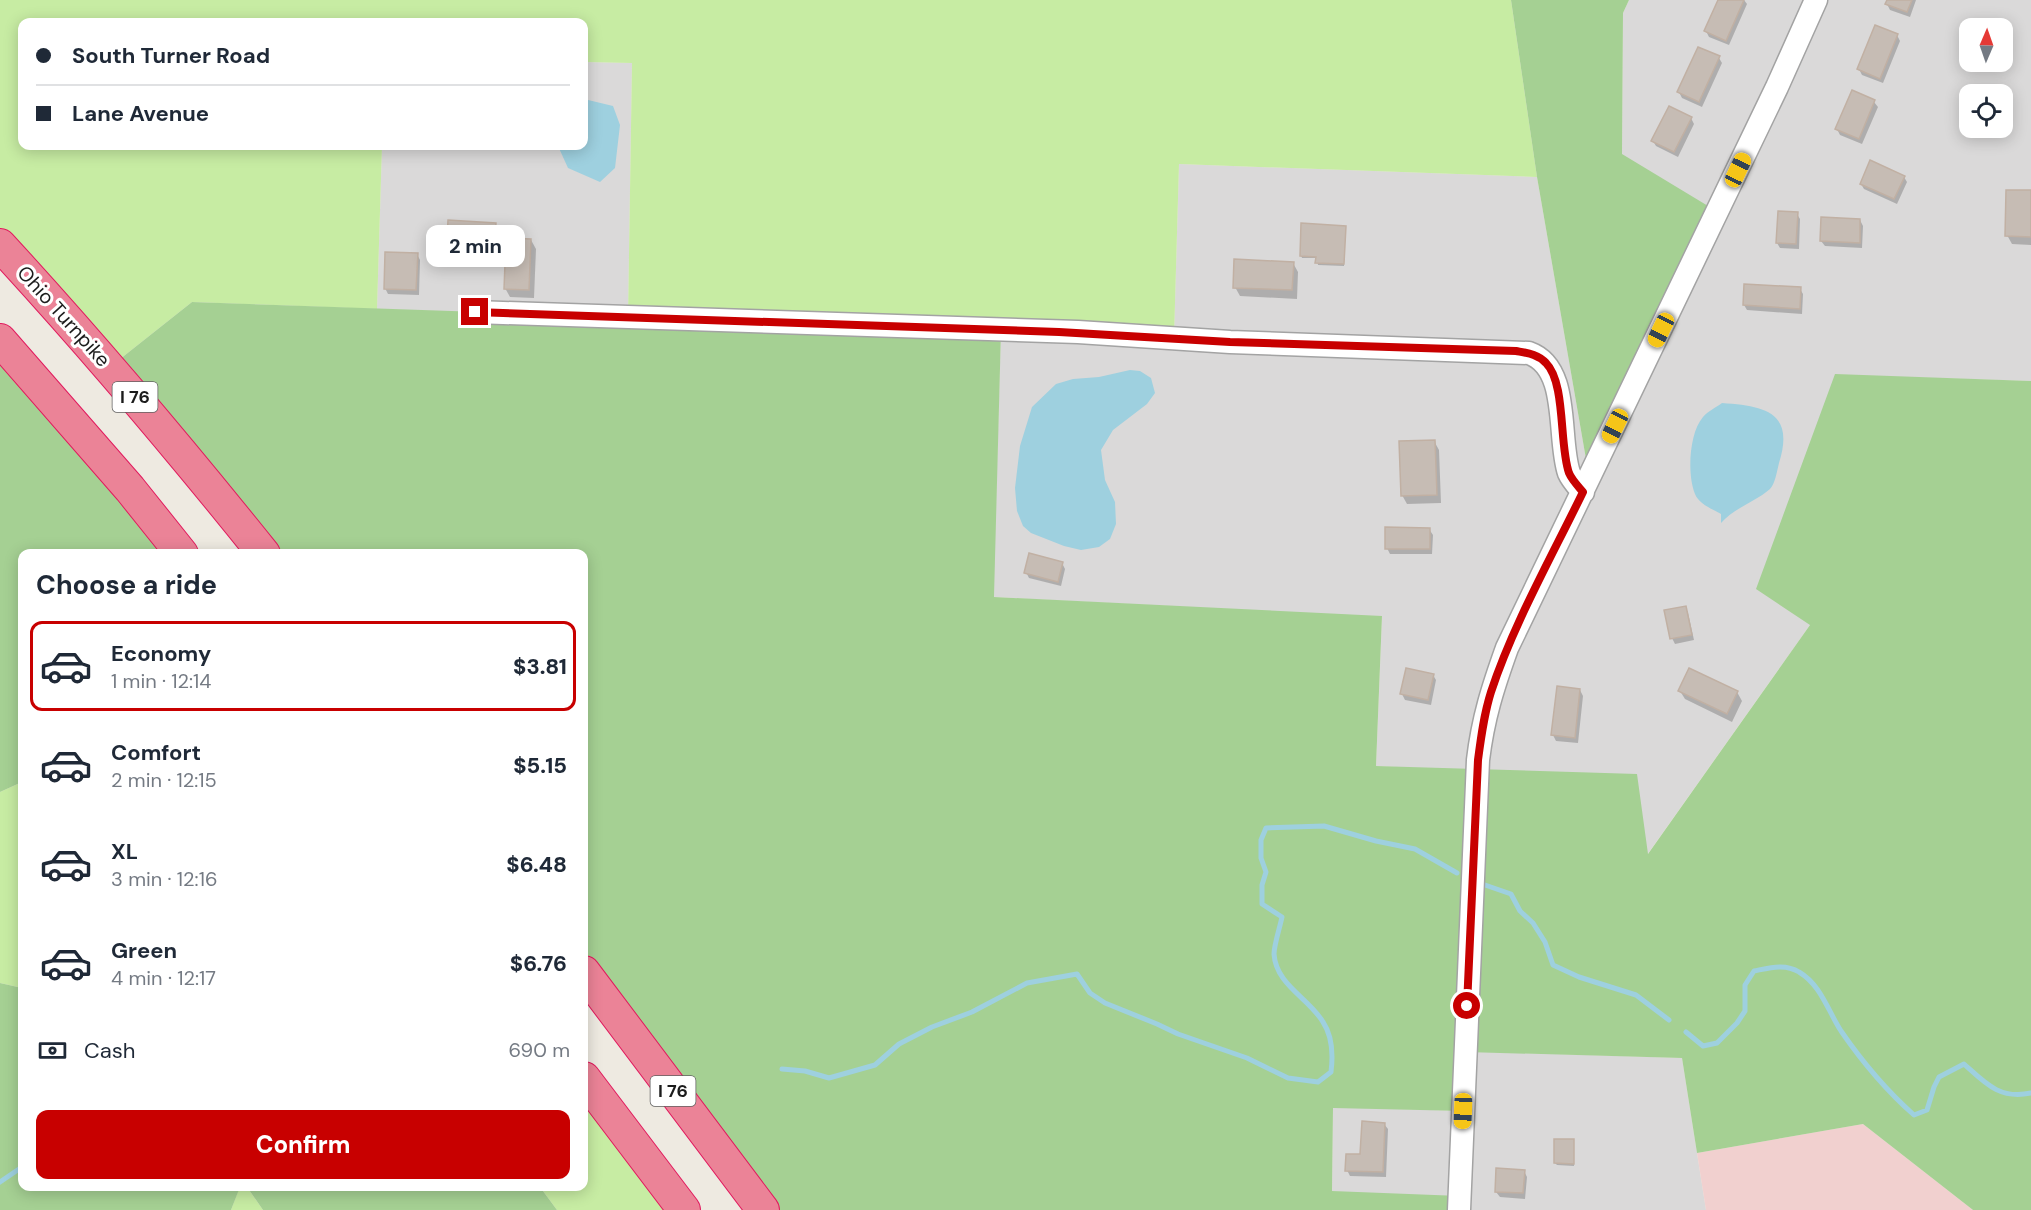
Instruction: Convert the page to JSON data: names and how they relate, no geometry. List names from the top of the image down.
{
  "streets": {
    "highway": ["Ohio Turnpike", "I 76"]
  },
  "north": "top",
  "page": {
    "banner": ["South Turner Road", "Lane Avenue"],
    "bubble": "2 min",
    "heading": "Choose a ride",
    "list": [
      {
        "name": "Economy",
        "note": "1 min · 12:14",
        "value": "$3.81"
      },
      {
        "name": "Comfort",
        "note": "2 min · 12:15",
        "value": "$5.15"
      },
      {
        "name": "XL",
        "note": "3 min · 12:16",
        "value": "$6.48"
      },
      {
        "name": "Green",
        "note": "4 min · 12:17",
        "value": "$6.76"
      }
    ],
    "pay": ["Cash", "690 m"],
    "buttons": "Confirm"
  }
}
